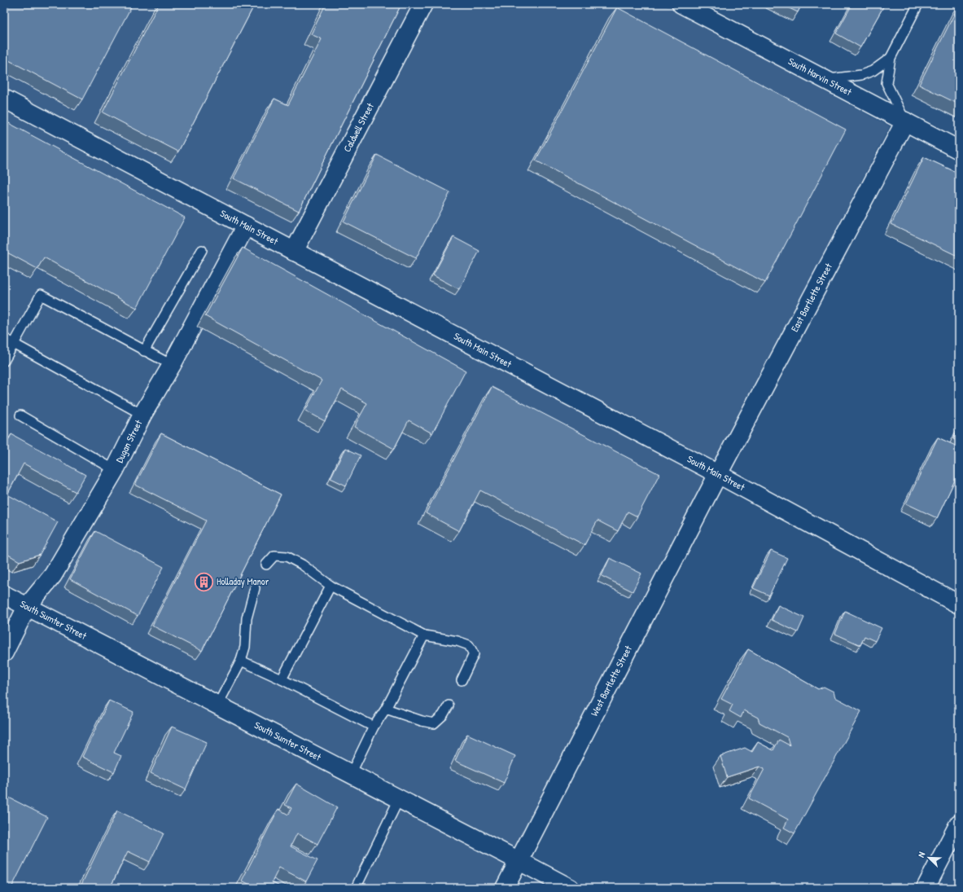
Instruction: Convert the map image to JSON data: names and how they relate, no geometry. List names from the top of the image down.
{
  "streets": {
    "street": [
      "South Harvin Street",
      "Caldwell Street",
      "South Main Street",
      "East Bartlette Street",
      "Dugan Street",
      "South Sumter Street",
      "West Bartlette Street"
    ]
  },
  "crossings": [
    ["South Harvin Street", "East Bartlette Street"],
    ["Caldwell Street", "South Main Street"],
    ["South Main Street", "East Bartlette Street"],
    ["South Main Street", "Dugan Street"],
    ["South Main Street", "West Bartlette Street"],
    ["East Bartlette Street", "West Bartlette Street"],
    ["Dugan Street", "South Sumter Street"],
    ["South Sumter Street", "West Bartlette Street"]
  ],
  "places": {
    "building": ["Holladay Manor"]
  },
  "north": "top left"
}
